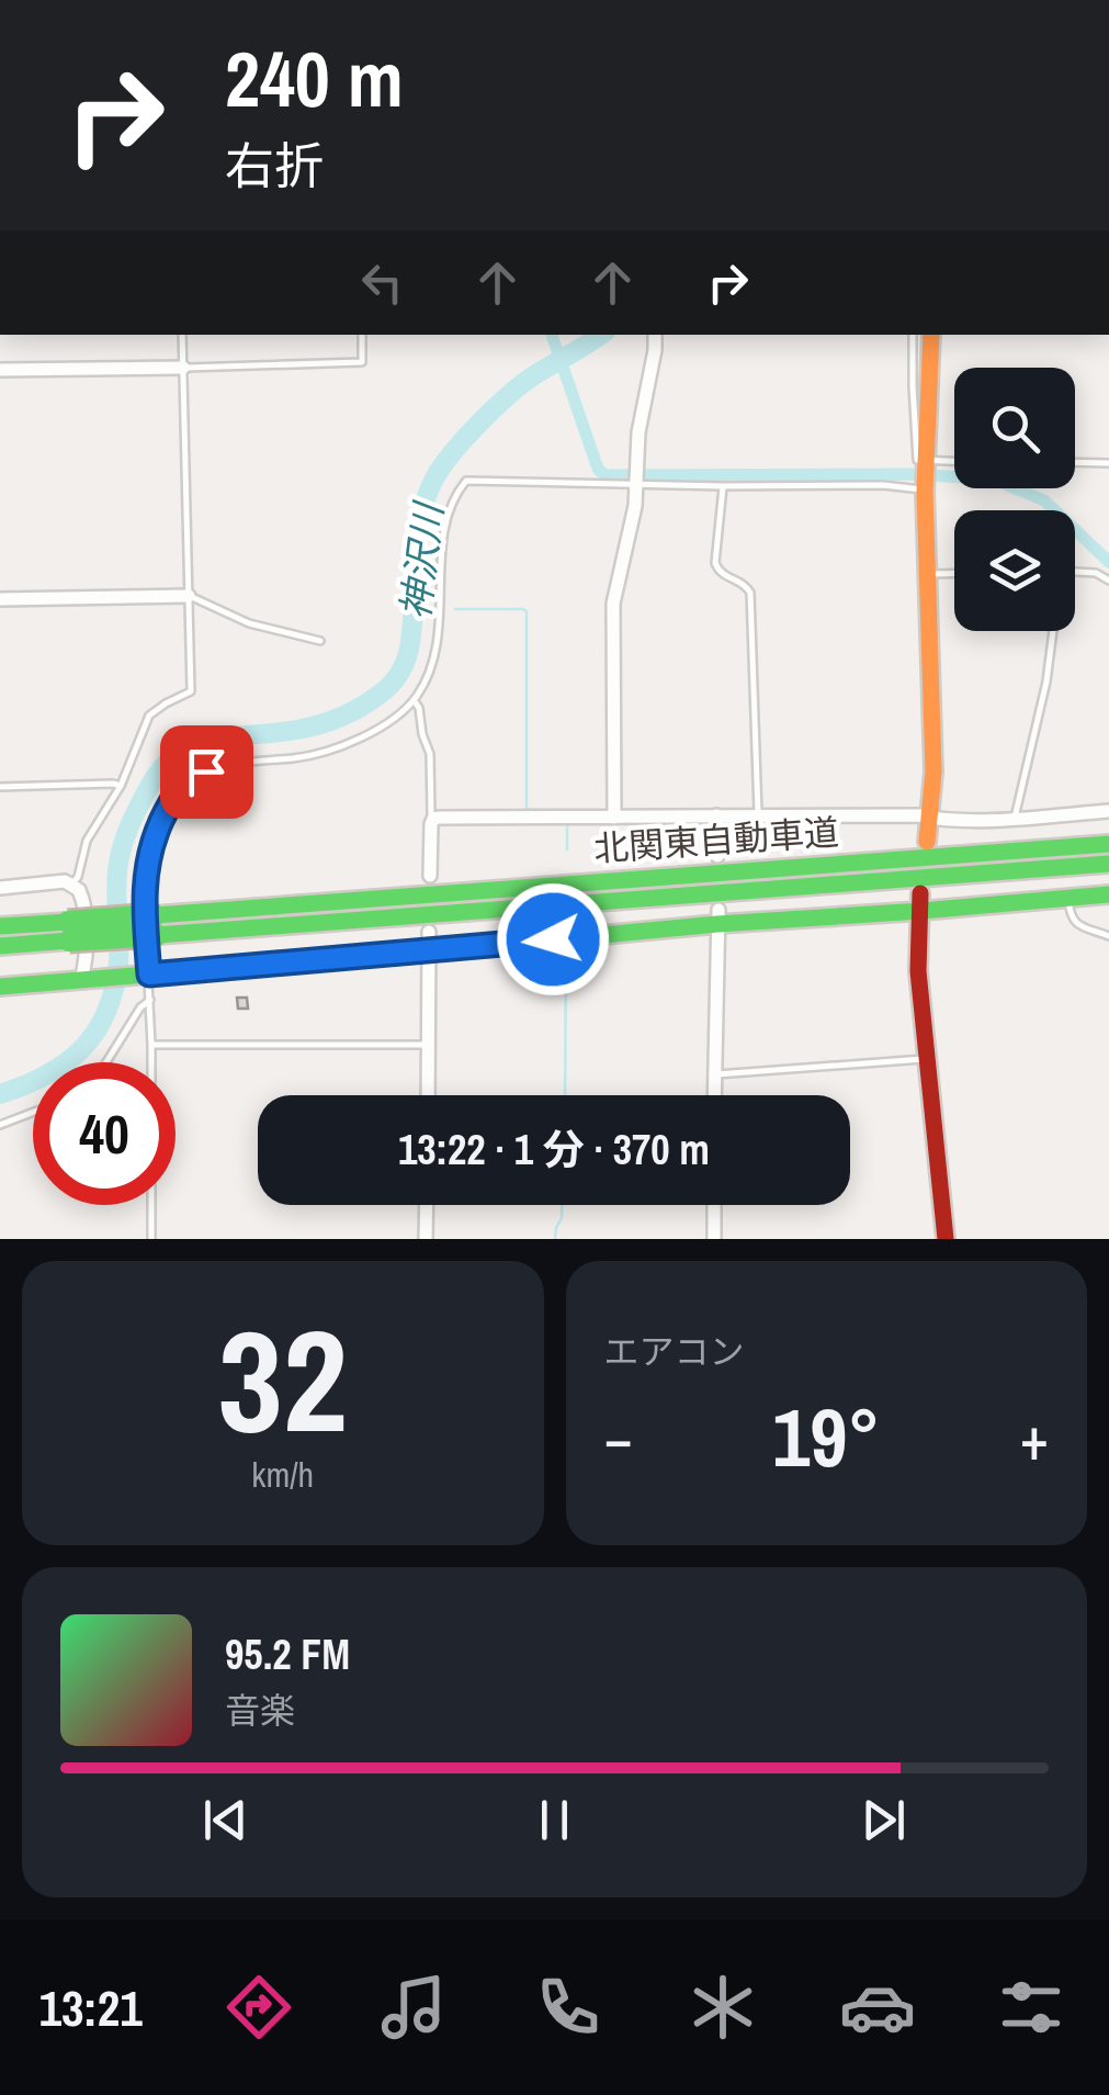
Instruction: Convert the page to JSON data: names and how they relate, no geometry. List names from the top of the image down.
{
  "streets": {
    "main road": ["北関東自動車道"]
  },
  "water": ["神沢川"],
  "page": {
    "turn": ["240 m", "右折"],
    "limit": "40",
    "trip": "13:22 · 1 分 · 370 m",
    "tile": [
      ["32", "km/h"],
      "エアコン"
    ],
    "heat": ["−", "19°", "+"],
    "song": ["95.2 FM", "音楽"],
    "tabs": "13:21"
  }
}
